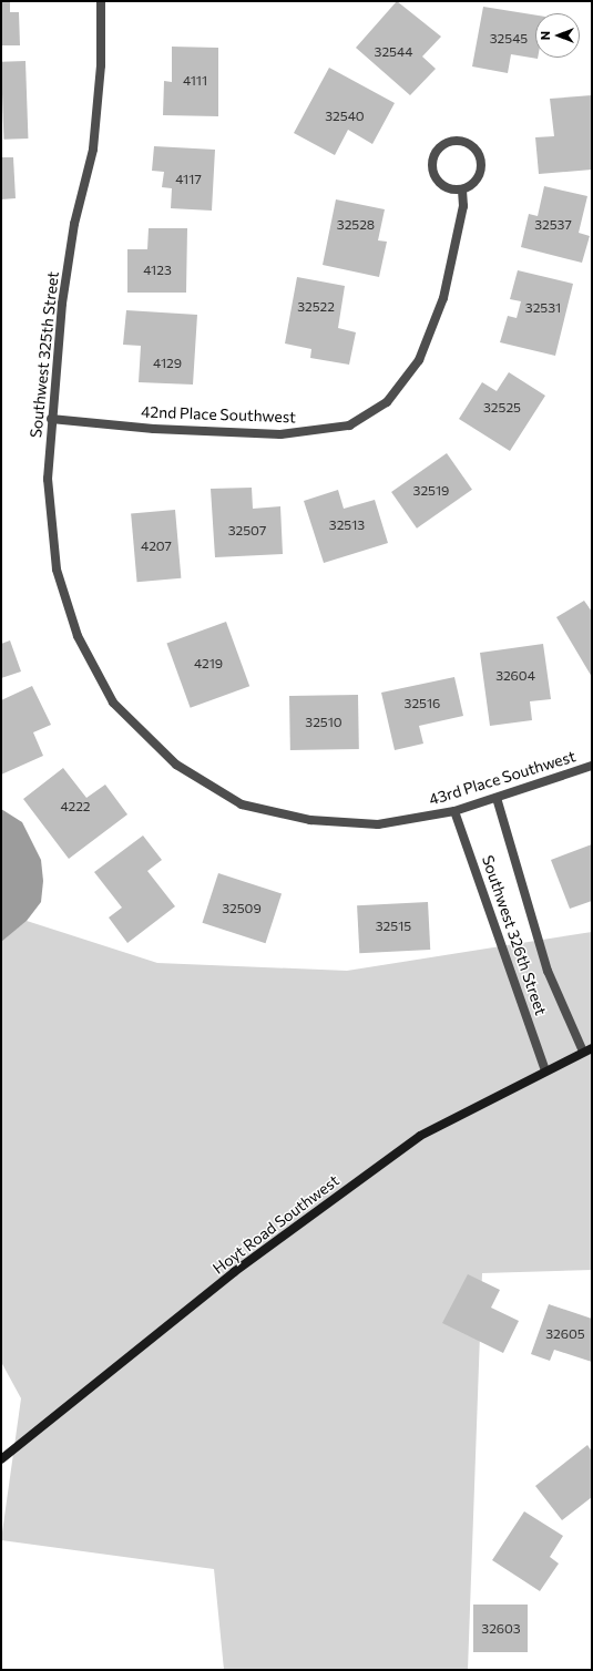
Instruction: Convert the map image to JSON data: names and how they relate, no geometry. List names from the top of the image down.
{
  "streets": {
    "main road": ["Hoyt Road Southwest"],
    "street": [
      "Southwest 325th Street",
      "42nd Place Southwest",
      "43rd Place Southwest",
      "Southwest 326th Street"
    ]
  },
  "crossings": [
    ["Southwest 325th Street", "42nd Place Southwest"],
    ["Southwest 325th Street", "43rd Place Southwest"],
    ["43rd Place Southwest", "Southwest 326th Street"],
    ["Southwest 326th Street", "Hoyt Road Southwest"]
  ],
  "house_numbers": [
    "32545",
    "32544",
    "4111",
    "32540",
    "4117",
    "32528",
    "32537",
    "4123",
    "32522",
    "32531",
    "4129",
    "32525",
    "32519",
    "32513",
    "32507",
    "4207",
    "4219",
    "32604",
    "32516",
    "32510",
    "4222",
    "32509",
    "32515",
    "32605",
    "32603"
  ],
  "north": "left"
}
